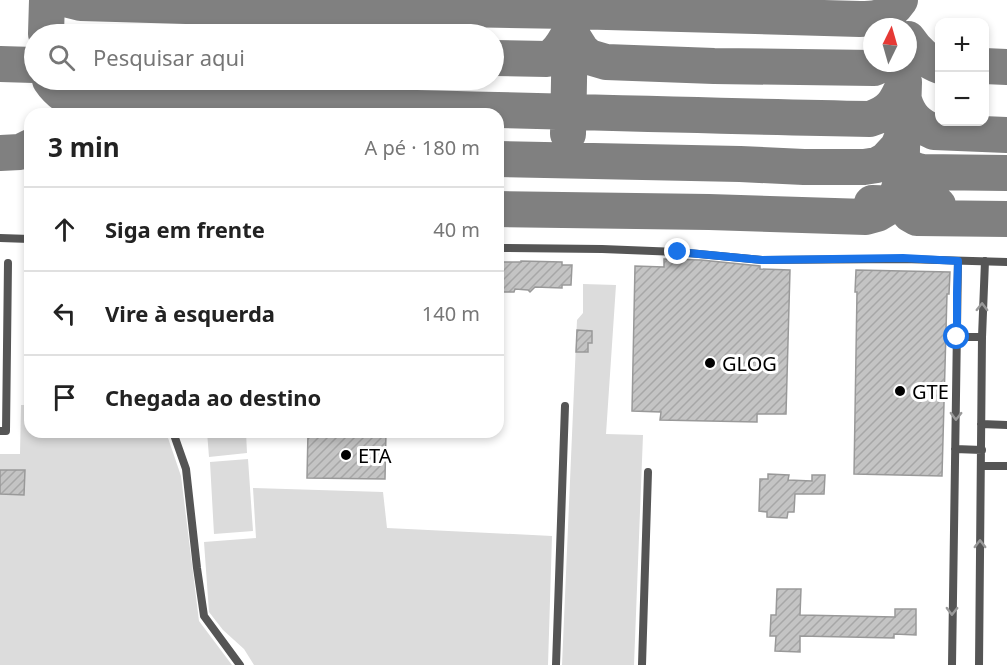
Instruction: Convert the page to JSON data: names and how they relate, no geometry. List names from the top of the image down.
{
  "places": ["GLOG", "GTE", "ETA"],
  "north": "top",
  "page": {
    "map_buttons": ["+", "−"],
    "search": "Pesquisar aqui",
    "heading": ["3 min", "A pé · 180 m"],
    "list": [
      ["Siga em frente", "40 m"],
      ["Vire à esquerda", "140 m"],
      "Chegada ao destino"
    ]
  }
}
